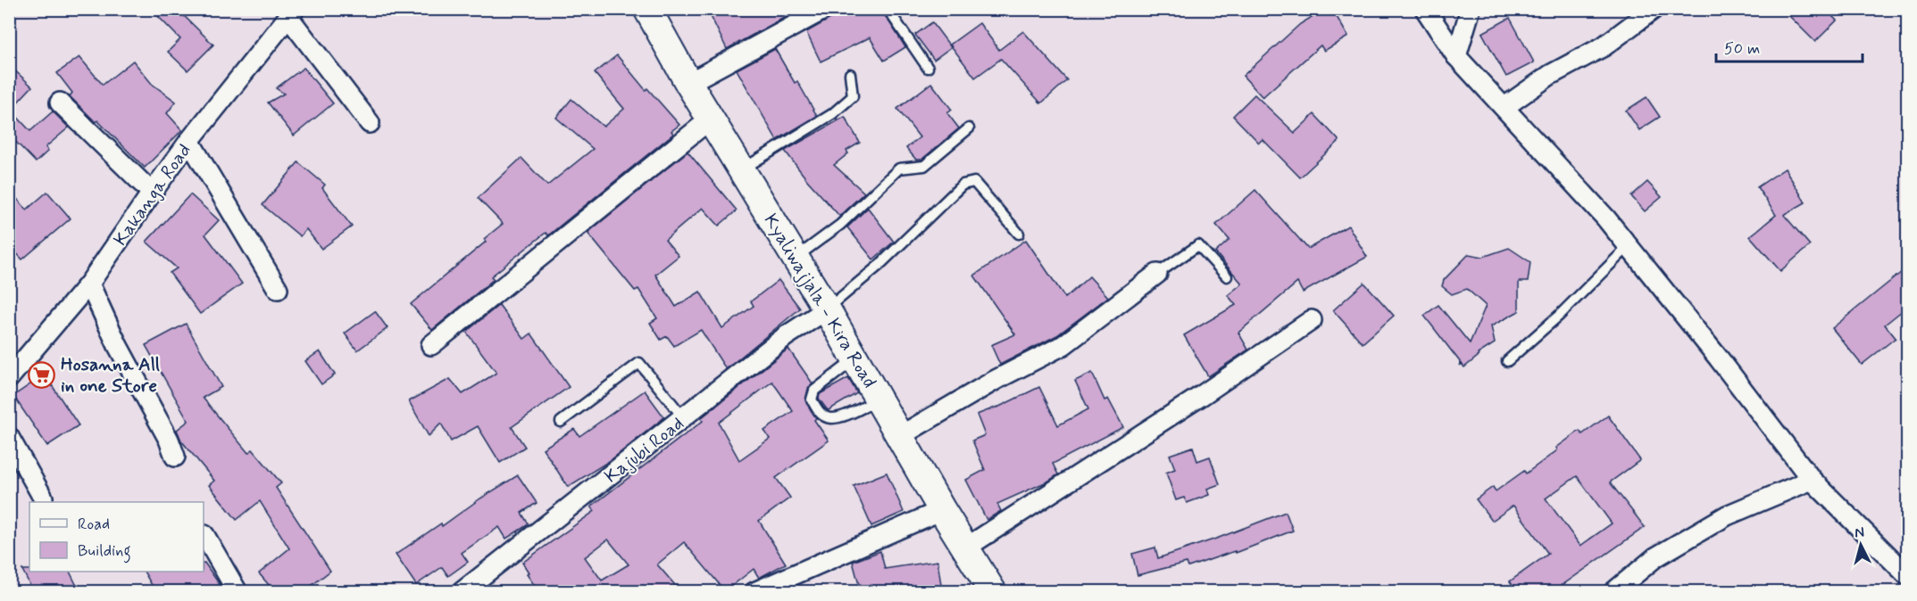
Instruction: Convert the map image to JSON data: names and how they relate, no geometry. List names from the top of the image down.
{
  "streets": {
    "street": ["Kakanga Road", "Kyaliwajjala - Kira Road", "Kajubi Road"]
  },
  "crossings": [
    ["Kyaliwajjala - Kira Road", "Kajubi Road"]
  ],
  "places": {
    "supermarket": ["Hosanna All in one Store"]
  },
  "legend": ["Road", "Building"],
  "scale_bar": "50 m",
  "north": "top"
}
